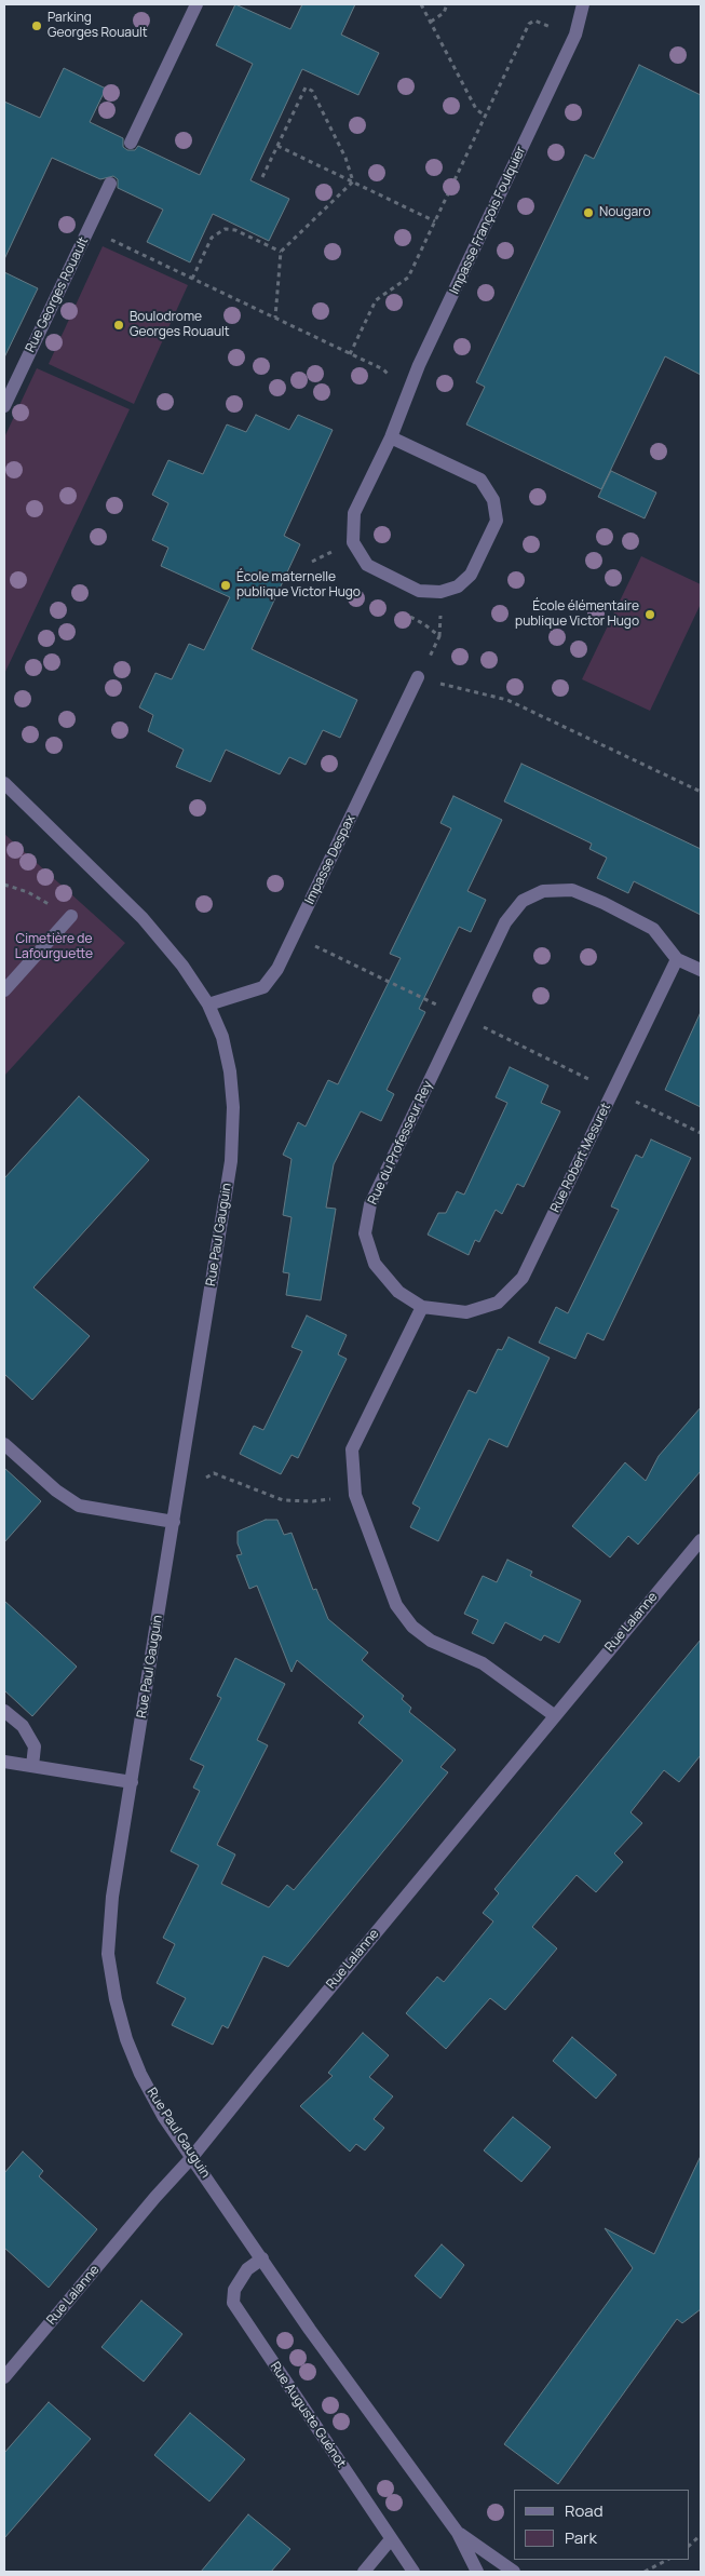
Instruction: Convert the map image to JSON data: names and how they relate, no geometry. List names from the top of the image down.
{
  "streets": {
    "street": [
      "Impasse François Foulquier",
      "Rue Georges Rouault",
      "Impasse Despax",
      "Rue du Professeur Rey",
      "Rue Robert Mesuret",
      "Rue Paul Gauguin",
      "Rue Lalanne",
      "Rue Auguste Guénot"
    ]
  },
  "crossings": [
    ["Impasse Despax", "Rue Paul Gauguin"],
    ["Rue du Professeur Rey", "Rue Robert Mesuret"],
    ["Rue Paul Gauguin", "Rue Lalanne"],
    ["Rue Paul Gauguin", "Rue Auguste Guénot"]
  ],
  "parks": ["Cimetière de Lafourguette"],
  "places": [
    "Parking Georges Rouault",
    "Nougaro",
    "Boulodrome Georges Rouault",
    "École maternelle publique Victor Hugo",
    "École élémentaire publique Victor Hugo"
  ],
  "legend": ["Road", "Park"]
}
